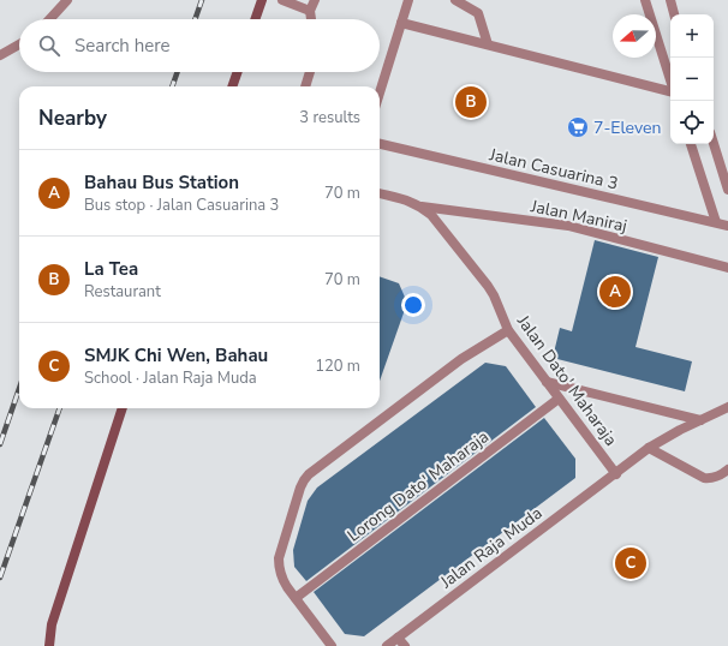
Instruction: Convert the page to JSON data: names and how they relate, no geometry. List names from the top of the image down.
{
  "streets": {
    "street": [
      "Jalan Casuarina 3",
      "Jalan Maniraj",
      "Jalan Dato' Maharaja",
      "Lorong Dato' Maharaja",
      "Jalan Raja Muda"
    ]
  },
  "crossings": [
    ["Jalan Maniraj", "Jalan Dato' Maharaja"],
    ["Jalan Dato' Maharaja", "Lorong Dato' Maharaja"],
    ["Jalan Dato' Maharaja", "Jalan Raja Muda"]
  ],
  "places": {
    "supermarket": ["7-Eleven"]
  },
  "north": "left",
  "page": {
    "map_buttons": ["+", "−"],
    "search": "Search here",
    "pins": ["B", "A", "C"],
    "heading": ["Nearby", "3 results"],
    "list": [
      {
        "mark": "A",
        "name": "Bahau Bus Station",
        "note": "Bus stop · Jalan Casuarina 3",
        "value": "70 m"
      },
      {
        "mark": "B",
        "name": "La Tea",
        "note": "Restaurant",
        "value": "70 m"
      },
      {
        "mark": "C",
        "name": "SMJK Chi Wen, Bahau",
        "note": "School · Jalan Raja Muda",
        "value": "120 m"
      }
    ]
  }
}
